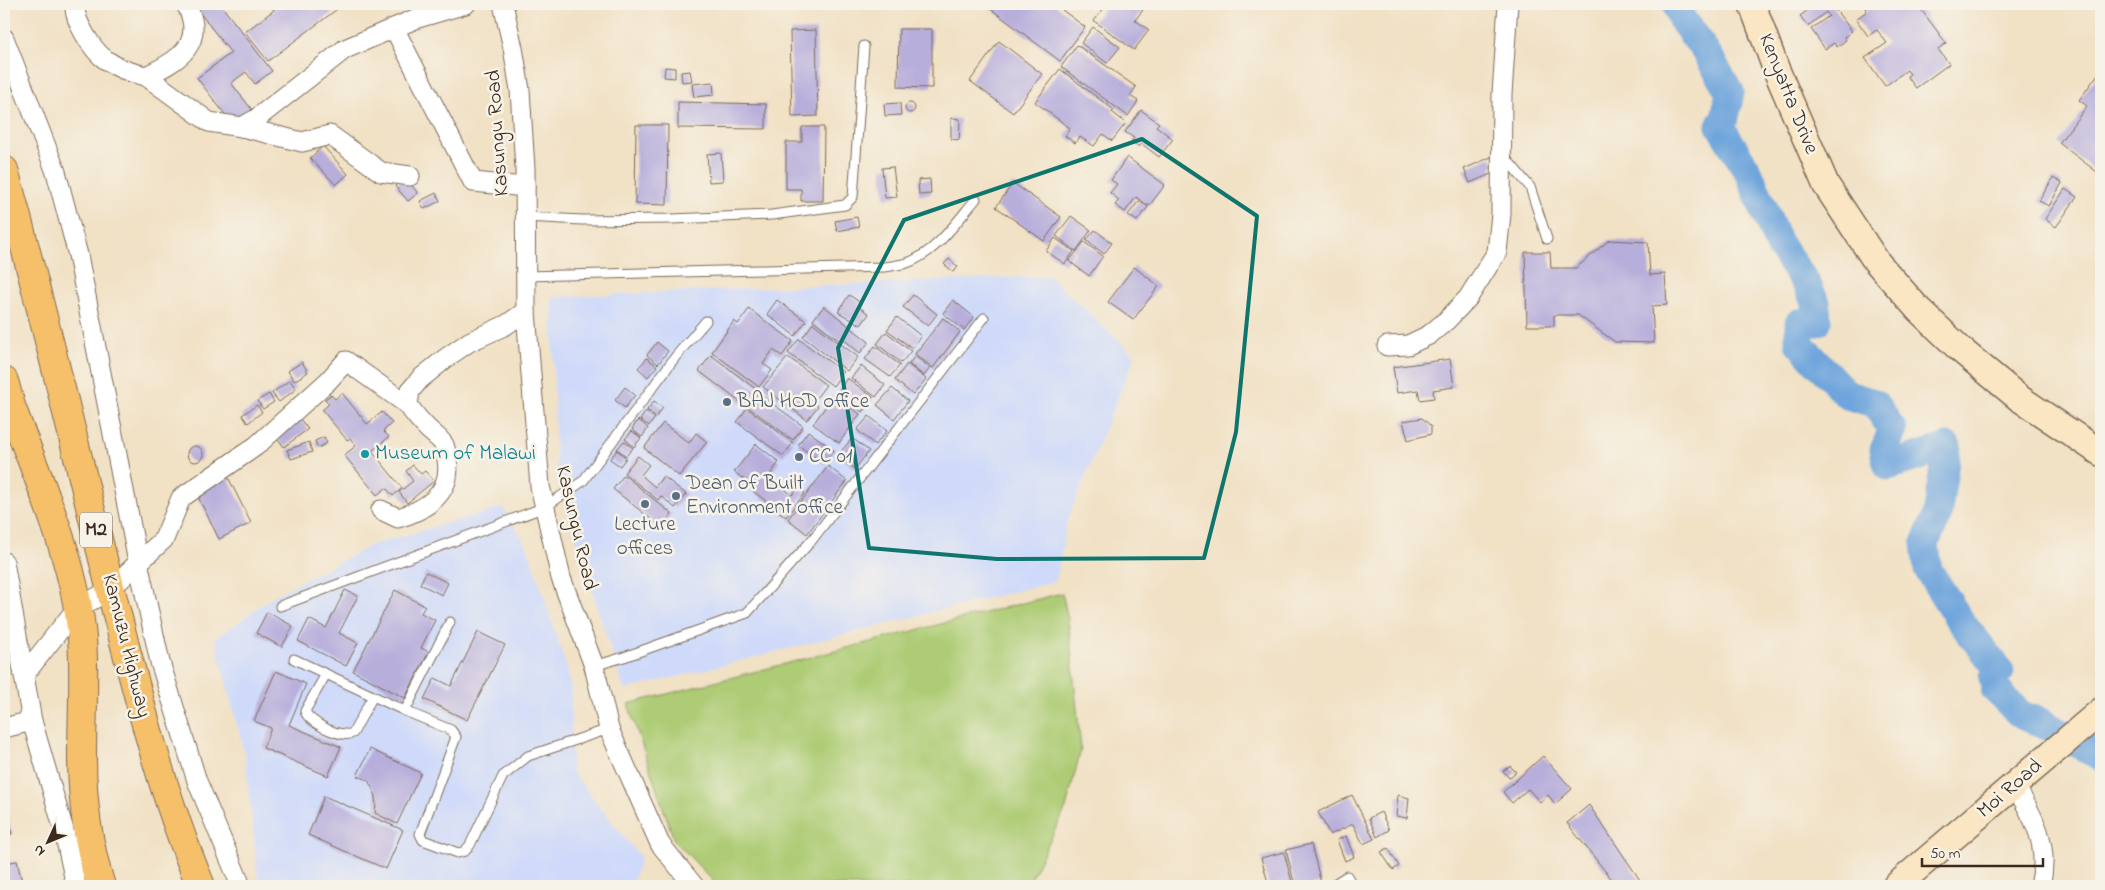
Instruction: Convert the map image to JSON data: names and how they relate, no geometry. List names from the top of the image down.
{
  "streets": {
    "highway": ["M2", "Kamuzu Highway"],
    "main road": ["Kenyatta Drive", "Moi Road"],
    "street": ["Kasungu Road"]
  },
  "places": [
    "BAJ HOD office",
    "Museum of Malawi",
    "CC 01",
    "Dean of Built Environment office",
    "Lecture offices"
  ],
  "scale_bar": "50 m",
  "north": "bottom left"
}
